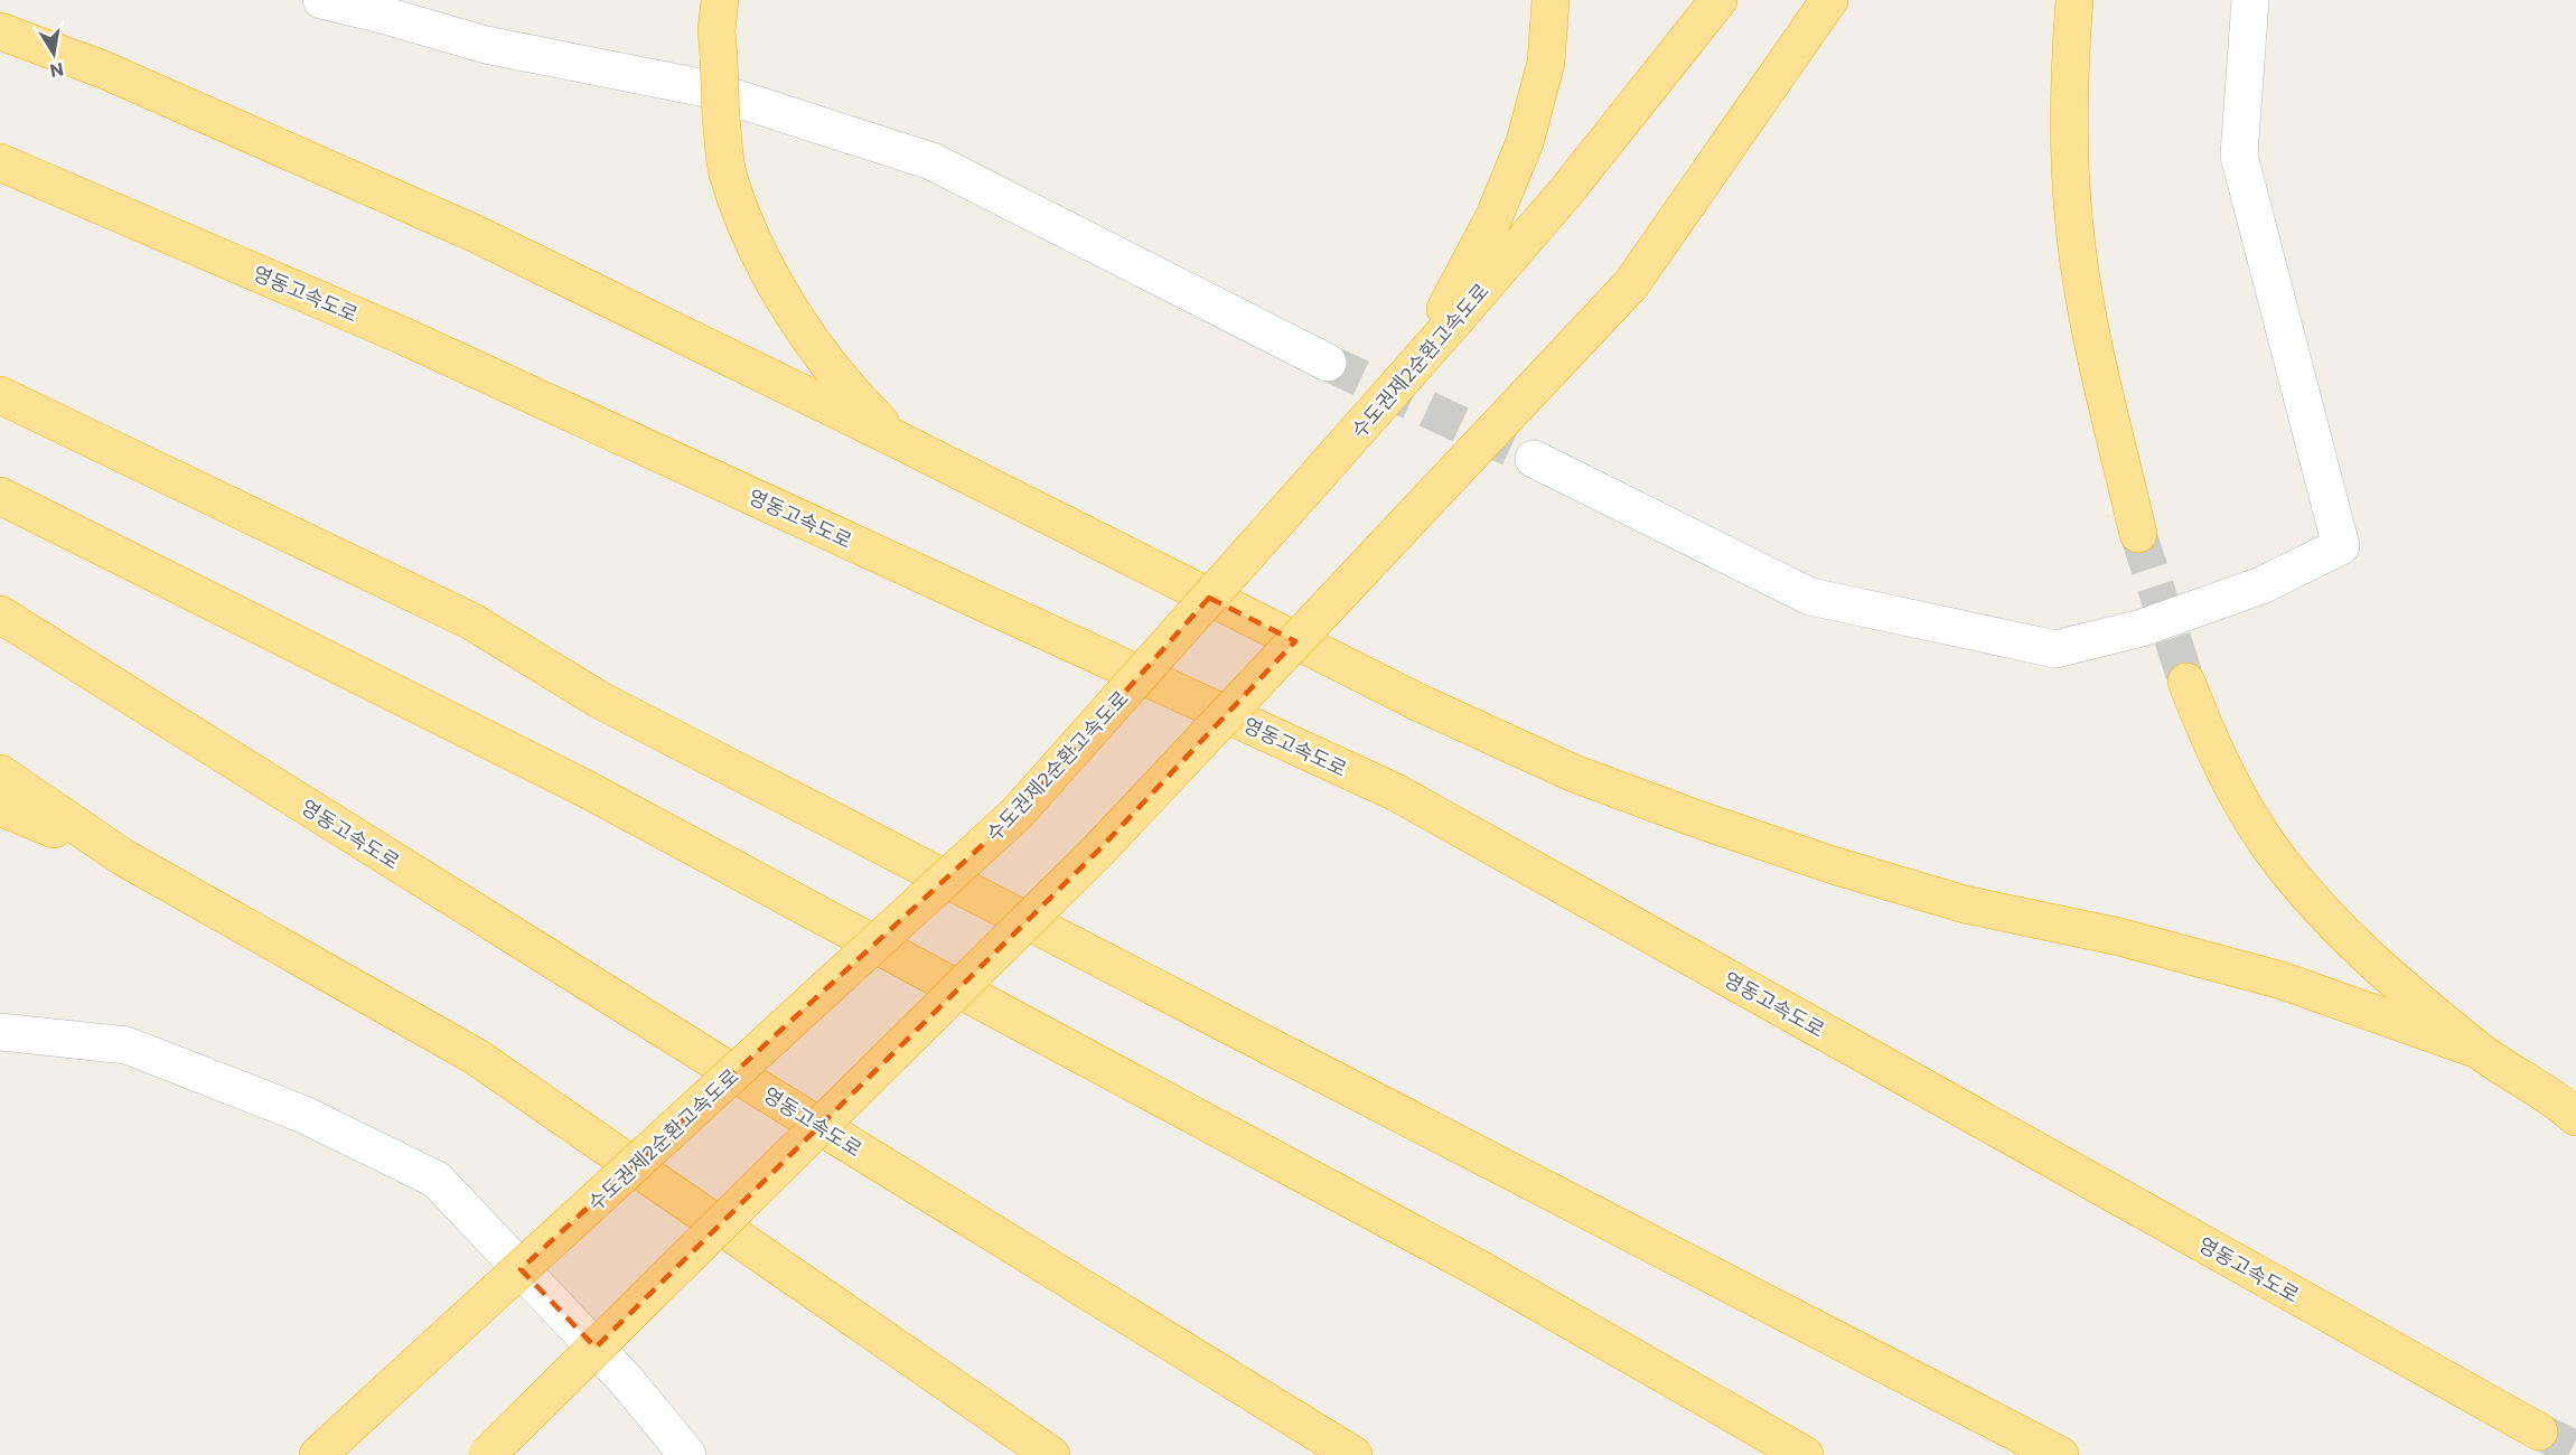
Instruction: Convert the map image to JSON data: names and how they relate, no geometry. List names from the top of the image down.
{
  "streets": {
    "highway": ["영동고속도로", "수도권제2순환고속도로"]
  },
  "north": "bottom"
}
